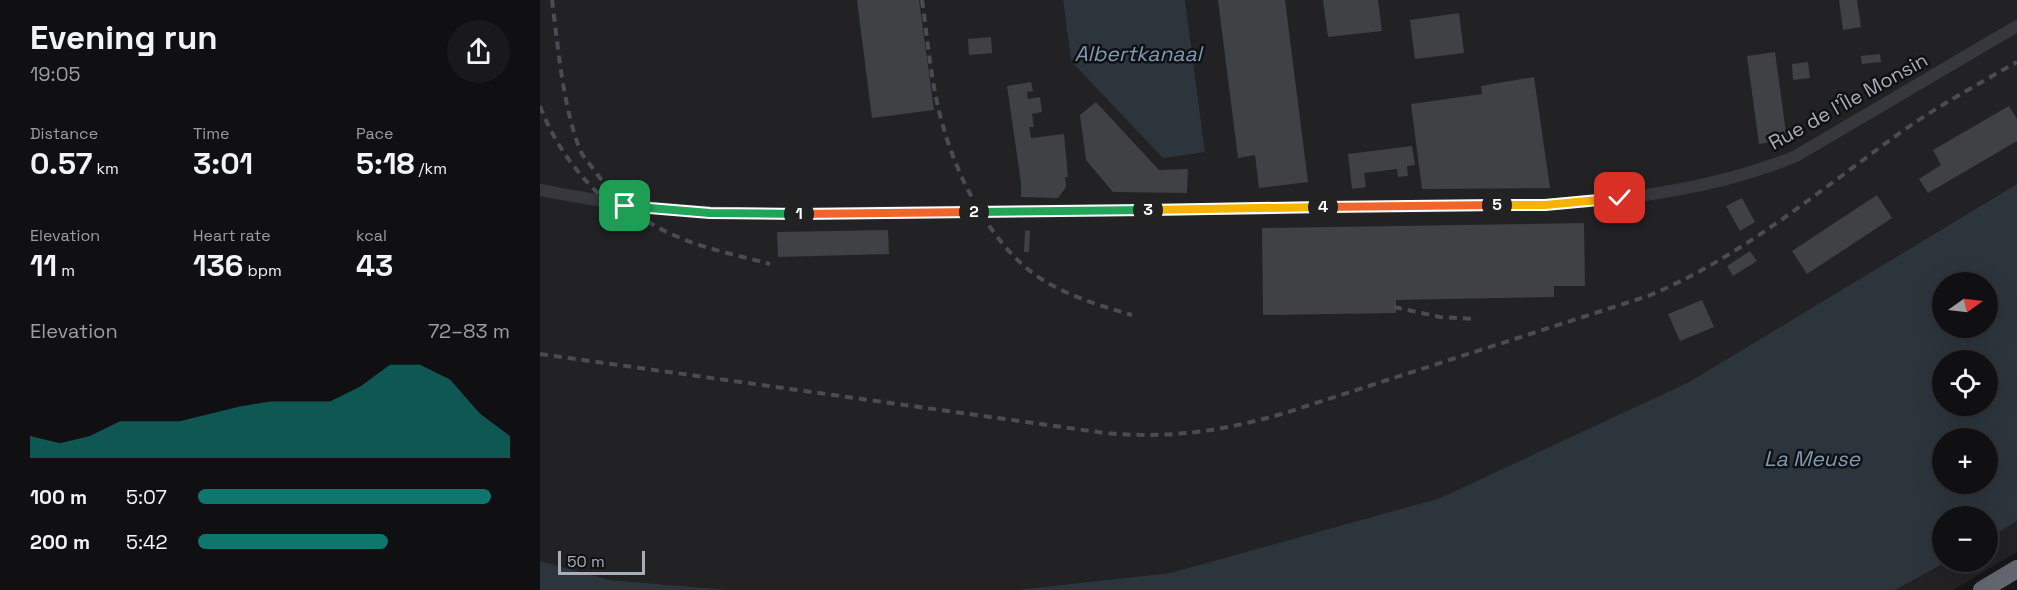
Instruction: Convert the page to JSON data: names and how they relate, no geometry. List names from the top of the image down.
{
  "streets": {
    "street": ["Rue de l'Île Monsin"]
  },
  "water": ["Albertkanaal", "La Meuse"],
  "scale_bar": "50 m",
  "north": "right",
  "page": {
    "heading": ["Evening run", "19:05"],
    "stats": [
      ["Distance", "0.57 km"],
      ["Time", "3:01"],
      ["Pace", "5:18 /km"],
      ["Elevation", "11 m"],
      ["Heart rate", "136 bpm"],
      ["kcal", "43"]
    ],
    "pins": [
      "5",
      "4",
      "3",
      "2",
      "1"
    ],
    "map_buttons": ["+", "−"],
    "chart": ["Elevation", "72–83 m"],
    "list": [
      {
        "name": "100 m",
        "note": "5:07"
      },
      {
        "name": "200 m",
        "note": "5:42"
      }
    ],
    "scale": "50 m"
  }
}
